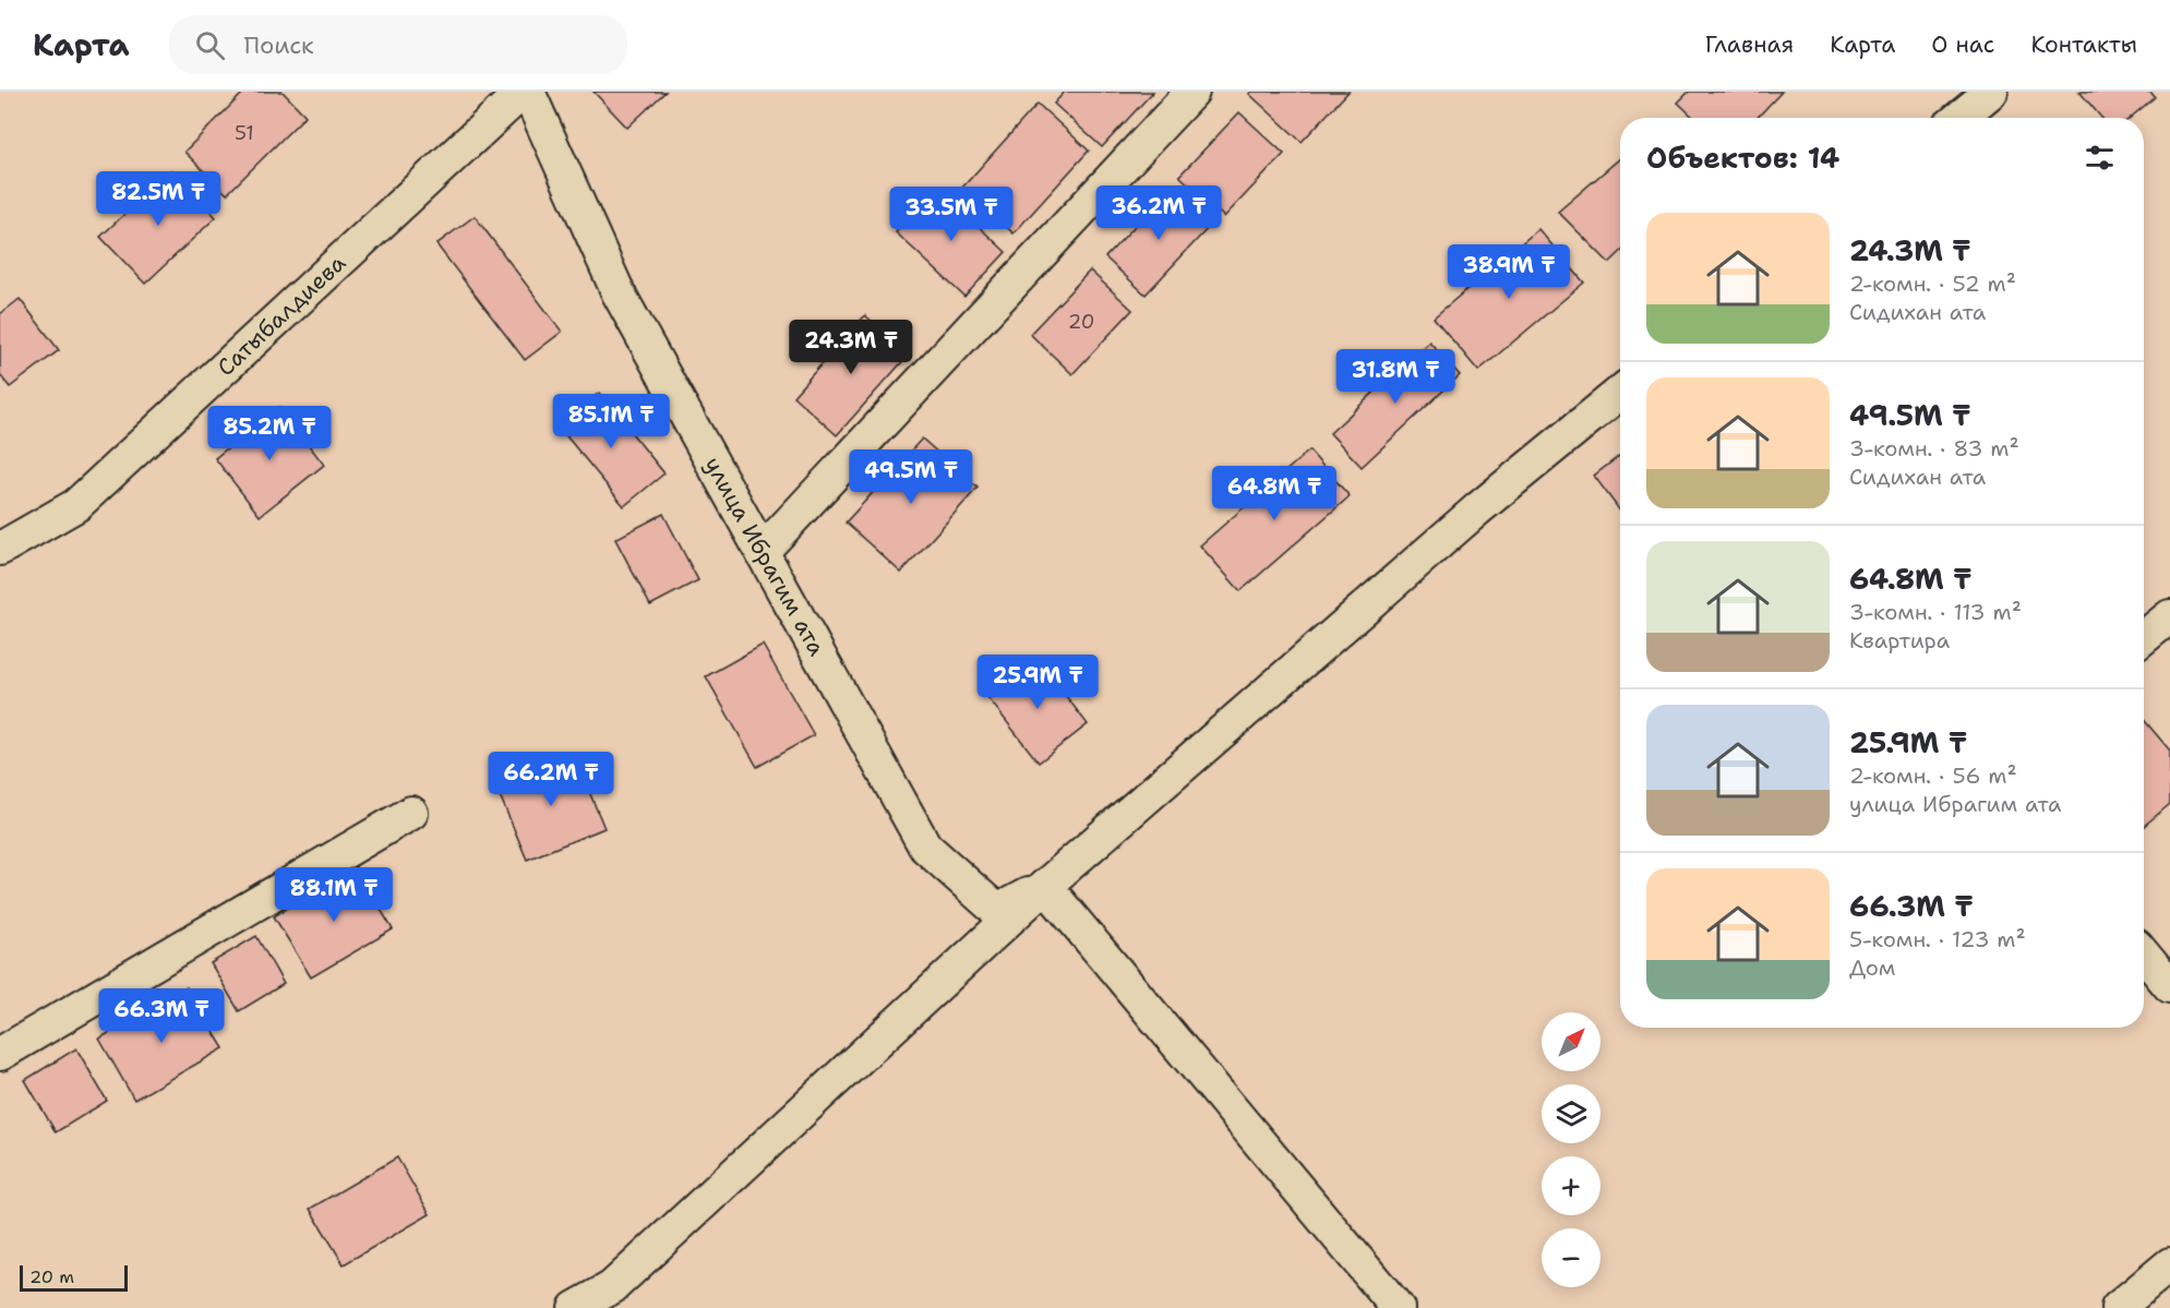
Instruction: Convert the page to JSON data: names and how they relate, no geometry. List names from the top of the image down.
{
  "streets": {
    "street": ["Сатыбалдиева", "улица Ибрагим ата"]
  },
  "house_numbers": ["51", "20"],
  "scale_bar": "20 m",
  "north": "top right",
  "page": {
    "header": "Карта",
    "search": "Поиск",
    "nav": [
      "Главная",
      "Карта",
      "О нас",
      "Контакты"
    ],
    "heading": "Объектов: 14",
    "price": [
      "82.5M ₸",
      "36.2M ₸",
      "33.5M ₸",
      "38.9M ₸",
      "24.3M ₸",
      "31.8M ₸",
      "85.1M ₸",
      "85.2M ₸",
      "49.5M ₸",
      "64.8M ₸",
      "25.9M ₸",
      "66.2M ₸",
      "88.1M ₸",
      "66.3M ₸"
    ],
    "list": [
      {
        "name": "24.3M ₸",
        "note": "2-комн. · 52 m² · Сидихан ата"
      },
      {
        "name": "49.5M ₸",
        "note": "3-комн. · 83 m² · Сидихан ата"
      },
      {
        "name": "64.8M ₸",
        "note": "3-комн. · 113 m² · Квартира"
      },
      {
        "name": "25.9M ₸",
        "note": "2-комн. · 56 m² · улица Ибрагим ата"
      },
      {
        "name": "66.3M ₸",
        "note": "5-комн. · 123 m² · Дом"
      }
    ],
    "map_buttons": ["+", "−"],
    "scale": "20 m"
  }
}
